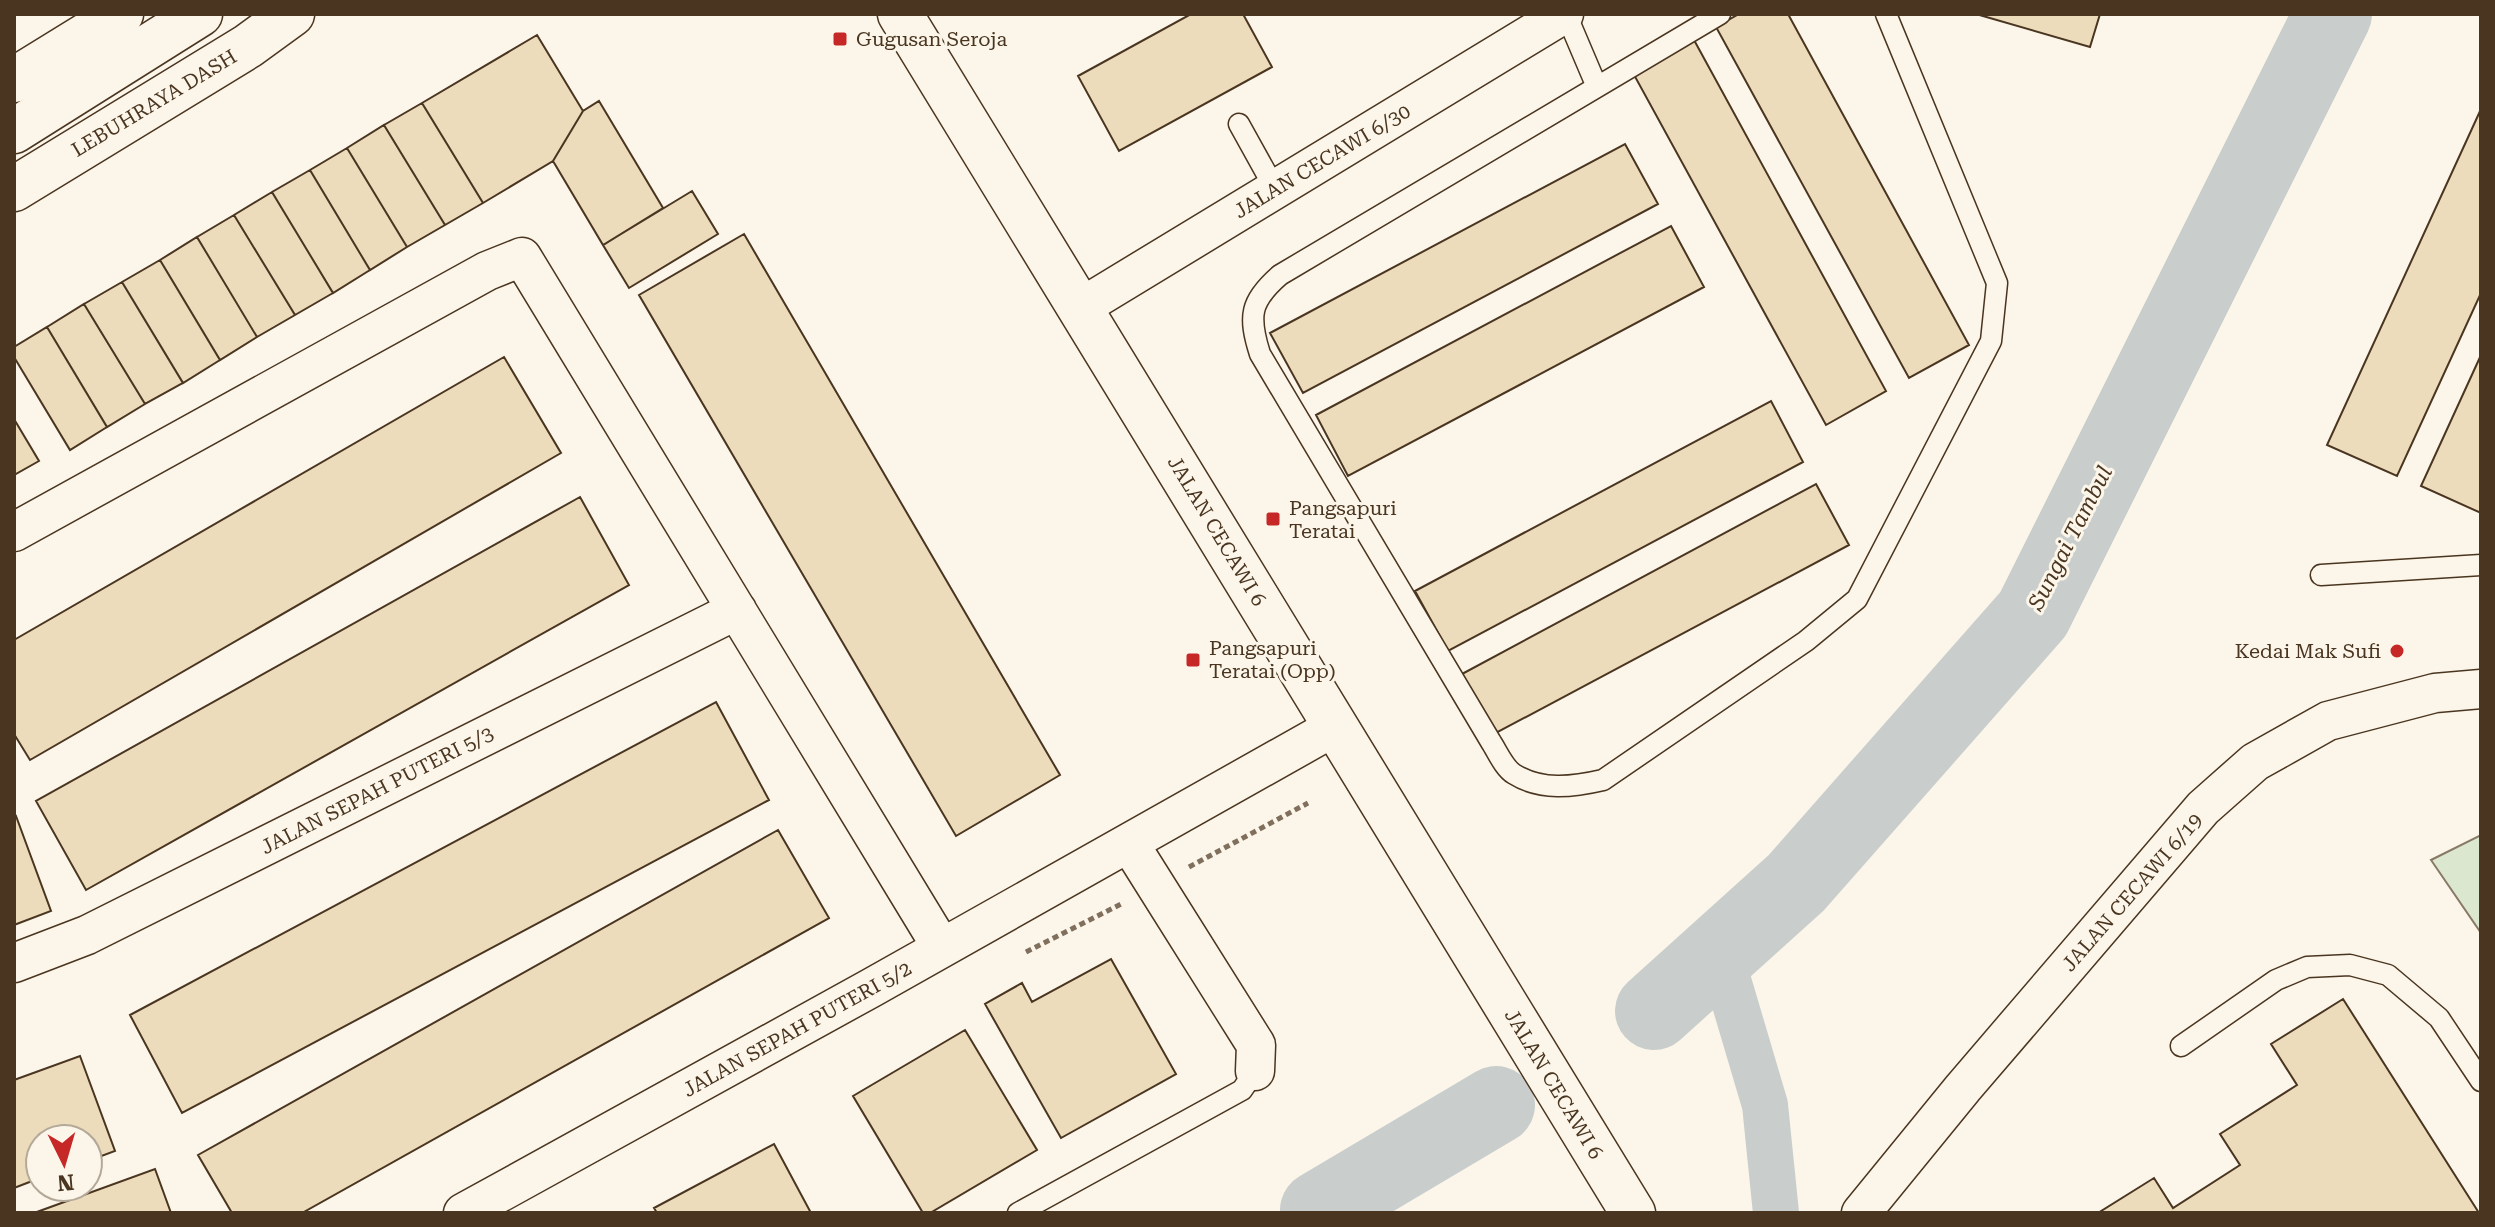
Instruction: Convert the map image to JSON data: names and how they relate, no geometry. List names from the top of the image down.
{
  "streets": {
    "main road": ["LEBUHRAYA DASH", "JALAN CECAWI 6"],
    "street": [
      "JALAN CECAWI 6/30",
      "JALAN SEPAH PUTERI 5/3",
      "JALAN CECAWI 6/19",
      "JALAN SEPAH PUTERI 5/2"
    ]
  },
  "crossings": [
    ["JALAN CECAWI 6/30", "JALAN CECAWI 6"],
    ["JALAN CECAWI 6", "JALAN SEPAH PUTERI 5/2"]
  ],
  "water": ["Sungai Tambul"],
  "places": {
    "transit": ["Gugusan Seroja", "Pangsapuri Teratai", "Pangsapuri Teratai (Opp)"],
    "other": ["Kedai Mak Sufi"]
  },
  "north": "bottom"
}
